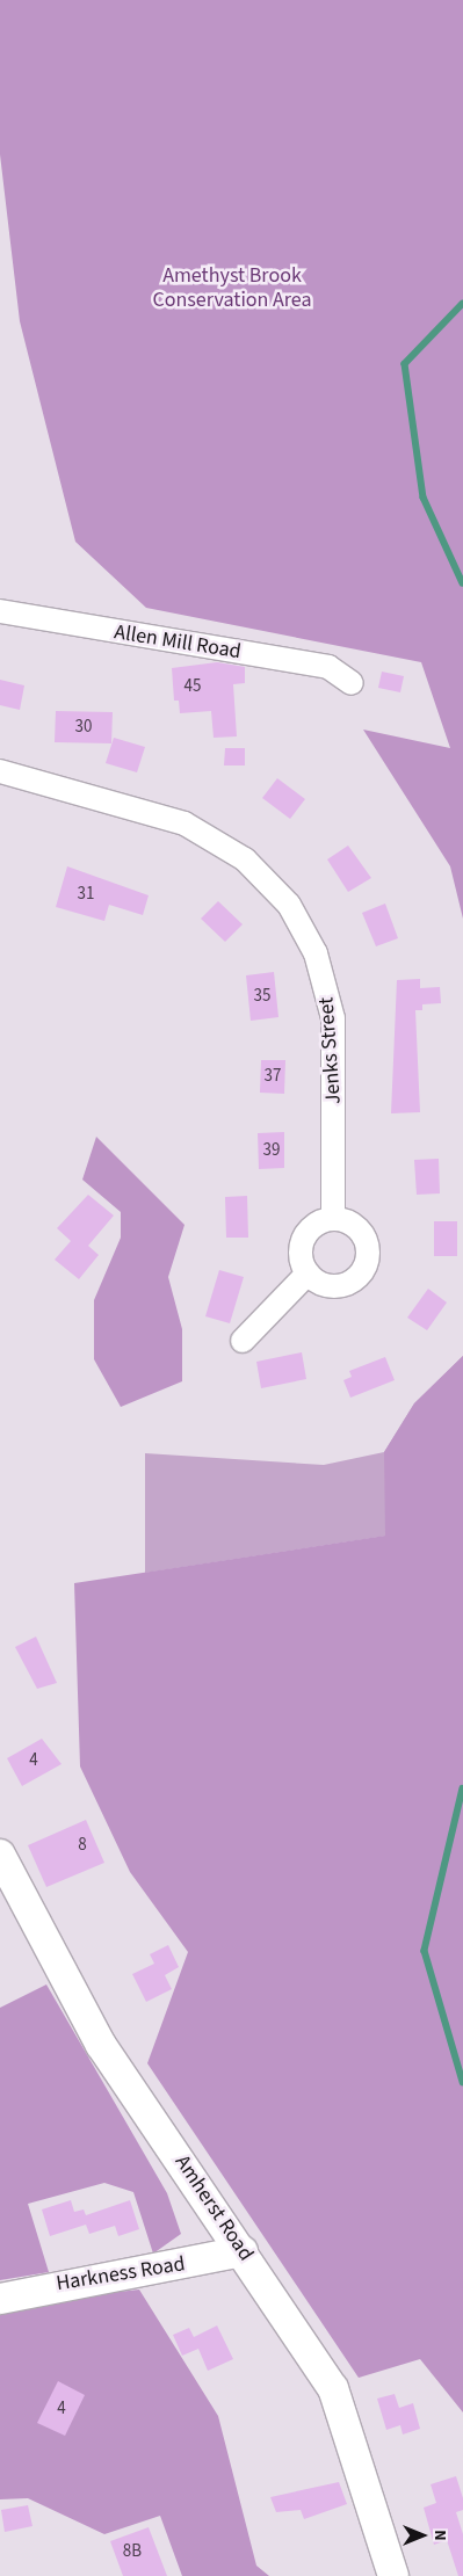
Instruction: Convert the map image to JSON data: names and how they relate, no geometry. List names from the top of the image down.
{
  "streets": {
    "main road": ["Amherst Road", "Harkness Road"],
    "street": ["Allen Mill Road", "Jenks Street"]
  },
  "crossings": [
    ["Amherst Road", "Harkness Road"]
  ],
  "parks": ["Amethyst Brook Conservation Area"],
  "house_numbers": [
    "45",
    "30",
    "31",
    "35",
    "37",
    "39",
    "4",
    "8",
    "4",
    "8B"
  ],
  "north": "right"
}
